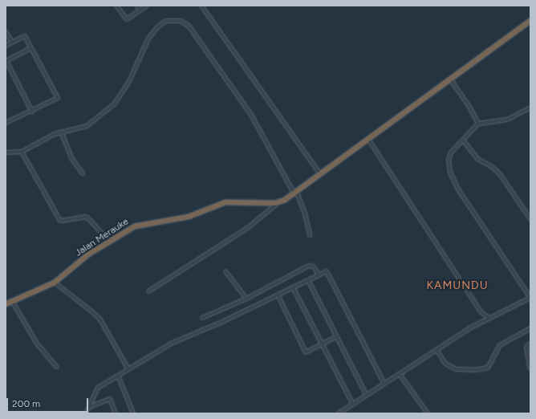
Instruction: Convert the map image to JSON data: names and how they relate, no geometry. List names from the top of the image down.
{
  "streets": {
    "highway": ["Jalan Merauke"]
  },
  "districts": ["KAMUNDU"],
  "scale_bar": "200 m"
}
